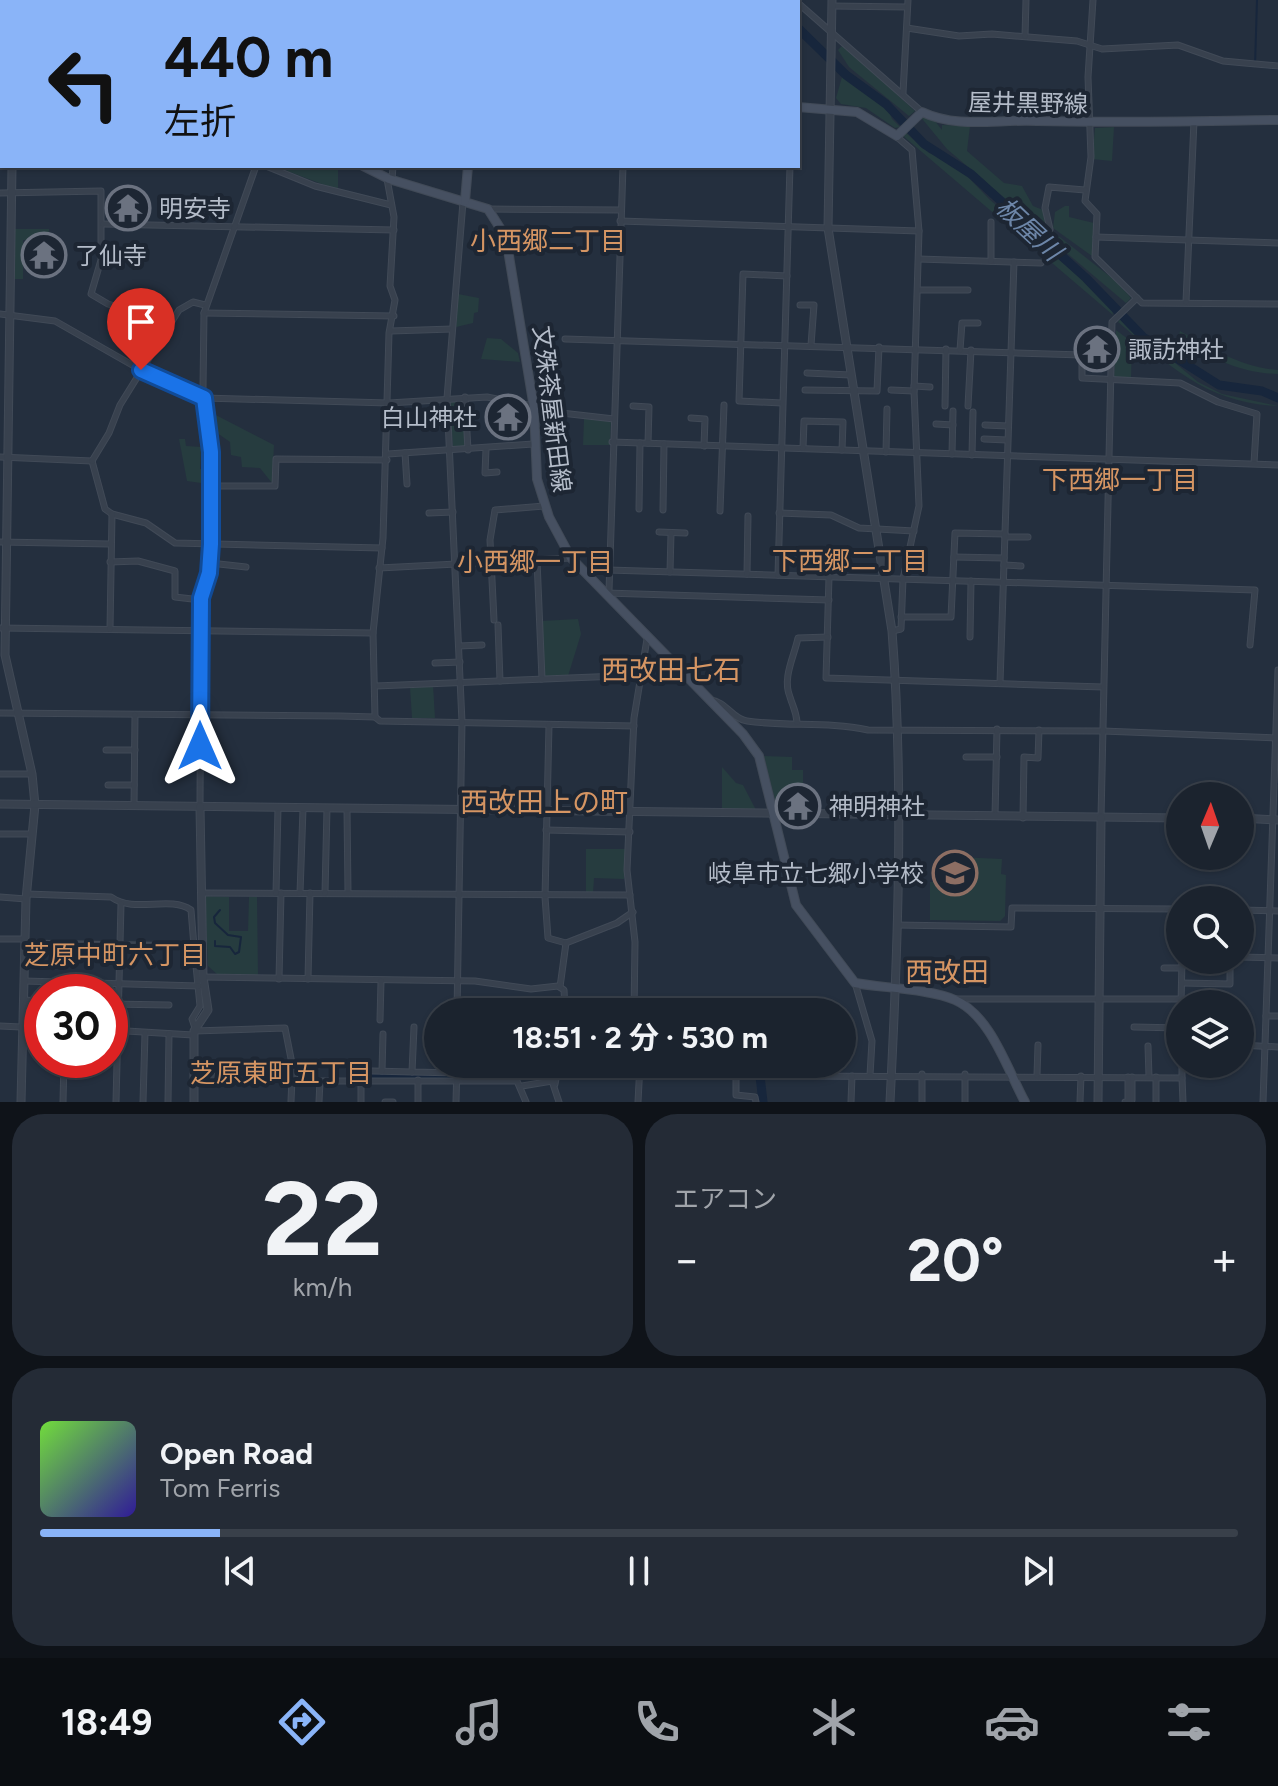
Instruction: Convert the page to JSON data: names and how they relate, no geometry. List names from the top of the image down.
{
  "streets": {
    "main road": ["屋井黒野線", "文殊茶屋新田線"]
  },
  "districts": [
    "小西郷二丁目",
    "下西郷一丁目",
    "下西郷二丁目",
    "小西郷一丁目",
    "西改田七石",
    "西改田上の町",
    "芝原中町六丁目",
    "西改田",
    "芝原東町五丁目"
  ],
  "water": ["板屋川"],
  "places": {
    "temple": [
      "明安寺",
      "了仙寺",
      "諏訪神社",
      "白山神社",
      "神明神社"
    ],
    "school or university": ["岐阜市立七郷小学校"]
  },
  "north": "top",
  "page": {
    "turn": ["440 m", "左折"],
    "limit": "30",
    "trip": "18:51 · 2 分 · 530 m",
    "tile": [
      ["22", "km/h"],
      "エアコン"
    ],
    "heat": ["−", "20°", "+"],
    "song": ["Open Road", "Tom Ferris"],
    "tabs": "18:49"
  }
}
